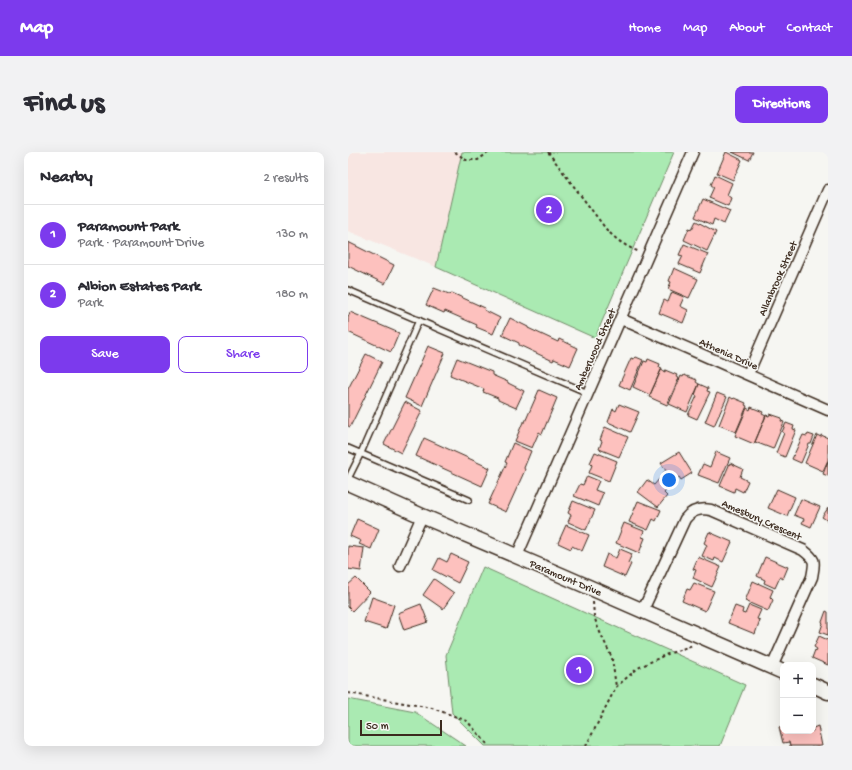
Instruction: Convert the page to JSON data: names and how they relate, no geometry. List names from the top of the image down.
{
  "streets": {
    "street": [
      "Allanbrook Street",
      "Amberwood Street",
      "Athenia Drive",
      "Amesbury Crescent",
      "Paramount Drive"
    ]
  },
  "crossings": [
    ["Allanbrook Street", "Athenia Drive"],
    ["Amberwood Street", "Athenia Drive"],
    ["Amberwood Street", "Paramount Drive"],
    ["Amesbury Crescent", "Paramount Drive"]
  ],
  "scale_bar": "50 m",
  "page": {
    "header": "Map",
    "nav": [
      "Home",
      "Map",
      "About",
      "Contact"
    ],
    "buttons": [
      "Directions",
      ["Save", "Share"]
    ],
    "title": "Find us",
    "heading": ["Nearby", "2 results"],
    "pins": ["2", "1"],
    "list": [
      {
        "mark": "1",
        "name": "Paramount Park",
        "note": "Park · Paramount Drive",
        "value": "130 m"
      },
      {
        "mark": "2",
        "name": "Albion Estates Park",
        "note": "Park",
        "value": "180 m"
      }
    ],
    "map_buttons": ["+", "−"],
    "scale": "50 m"
  }
}
